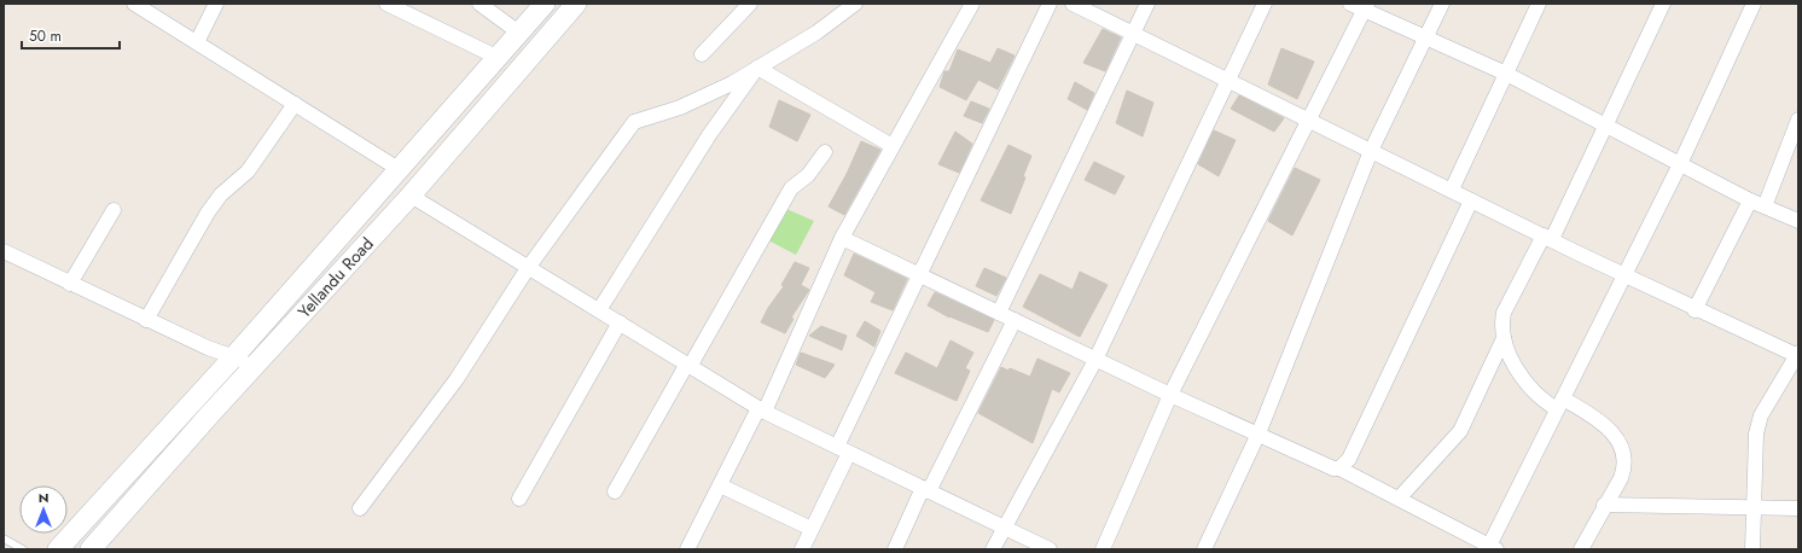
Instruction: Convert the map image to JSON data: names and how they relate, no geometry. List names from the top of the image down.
{
  "streets": {
    "main road": ["Yellandu Road"]
  },
  "scale_bar": "50 m",
  "north": "top"
}
